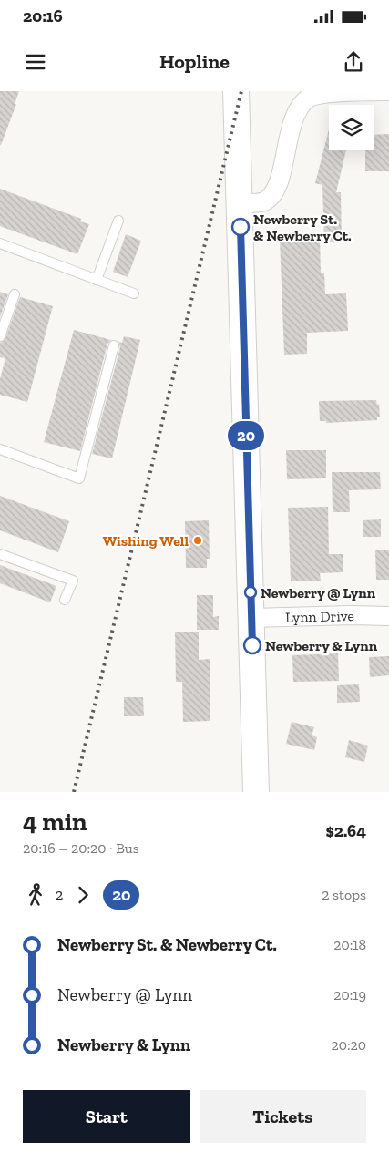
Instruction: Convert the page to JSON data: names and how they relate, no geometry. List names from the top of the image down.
{
  "streets": {
    "street": ["Lynn Drive"]
  },
  "places": [
    "Newberry St. & Newberry Ct.",
    "Wishing Well",
    "Newberry @ Lynn",
    "Newberry & Lynn"
  ],
  "lines": ["bus line 20"],
  "page": {
    "status": "20:16",
    "header": "Hopline",
    "on_map": "20",
    "heading": ["4 min", "20:16 – 20:20 · Bus", "$2.64"],
    "legs": ["2", "20", "2 stops"],
    "list": [
      {
        "name": "Newberry St. & Newberry Ct.",
        "value": "20:18"
      },
      {
        "name": "Newberry @ Lynn",
        "value": "20:19"
      },
      {
        "name": "Newberry & Lynn",
        "value": "20:20"
      }
    ],
    "buttons": ["Start", "Tickets"]
  }
}
